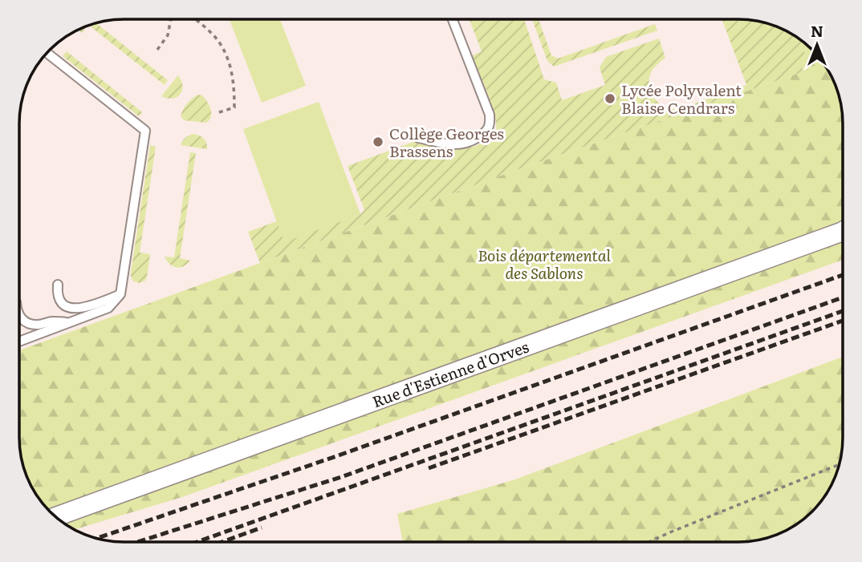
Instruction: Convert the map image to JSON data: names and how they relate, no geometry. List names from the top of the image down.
{
  "streets": {
    "street": ["Rue d'Estienne d'Orves"]
  },
  "parks": ["Bois départemental des Sablons"],
  "places": ["Lycée Polyvalent Blaise Cendrars", "Collège Georges Brassens"],
  "north": "top"
}
